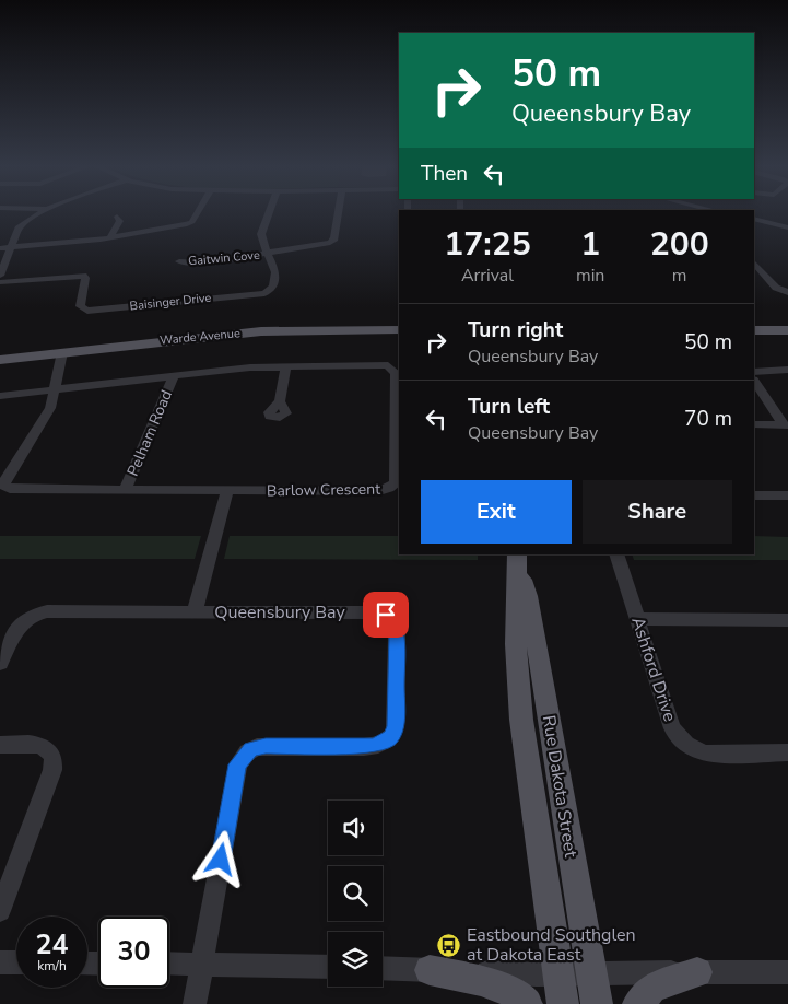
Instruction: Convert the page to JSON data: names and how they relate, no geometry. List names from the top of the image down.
{
  "streets": {
    "main road": ["Warde Avenue", "Rue Dakota Street"],
    "street": [
      "Gaitwin Cove",
      "Baisinger Drive",
      "Pelham Road",
      "Barlow Crescent",
      "Queensbury Bay",
      "Ashford Drive"
    ]
  },
  "crossings": [
    ["Gaitwin Cove", "Baisinger Drive"],
    ["Warde Avenue", "Barlow Crescent"],
    ["Pelham Road", "Barlow Crescent"]
  ],
  "places": {
    "bus stop": ["Eastbound Southglen at Dakota East"]
  },
  "page": {
    "turn": ["50 m", "Queensbury Bay"],
    "then": "Then",
    "eta": [
      "17:25",
      "Arrival",
      "1",
      "min",
      "200",
      "m"
    ],
    "list": [
      {
        "name": "Turn right",
        "note": "Queensbury Bay",
        "value": "50 m"
      },
      {
        "name": "Turn left",
        "note": "Queensbury Bay",
        "value": "70 m"
      }
    ],
    "buttons": ["Exit", "Share"],
    "speed": "24 km/h",
    "limit": "30"
  }
}
